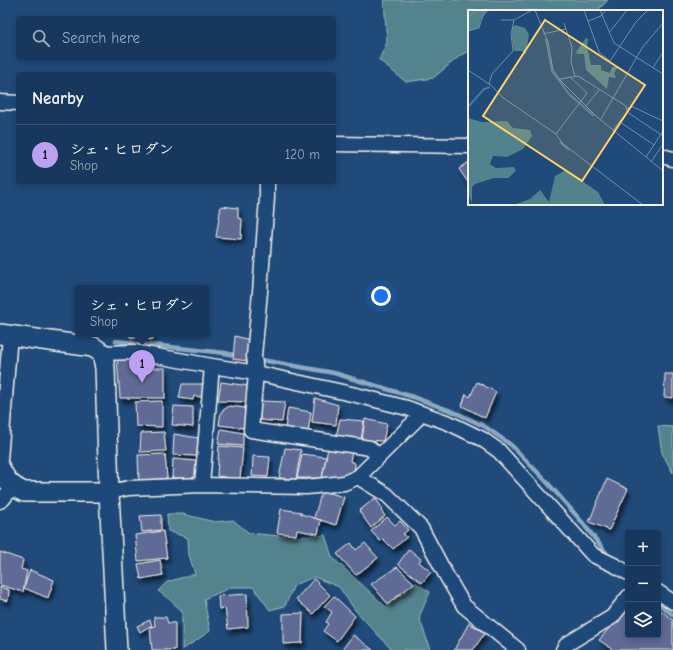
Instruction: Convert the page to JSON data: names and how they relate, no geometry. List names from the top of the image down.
{
  "page": {
    "search": "Search here",
    "heading": "Nearby",
    "list": [
      {
        "mark": "1",
        "name": "シェ・ヒロダン",
        "note": "Shop",
        "value": "120 m"
      }
    ],
    "popup": ["シェ・ヒロダン", "Shop"],
    "pins": "1",
    "map_buttons": ["+", "−"]
  }
}
